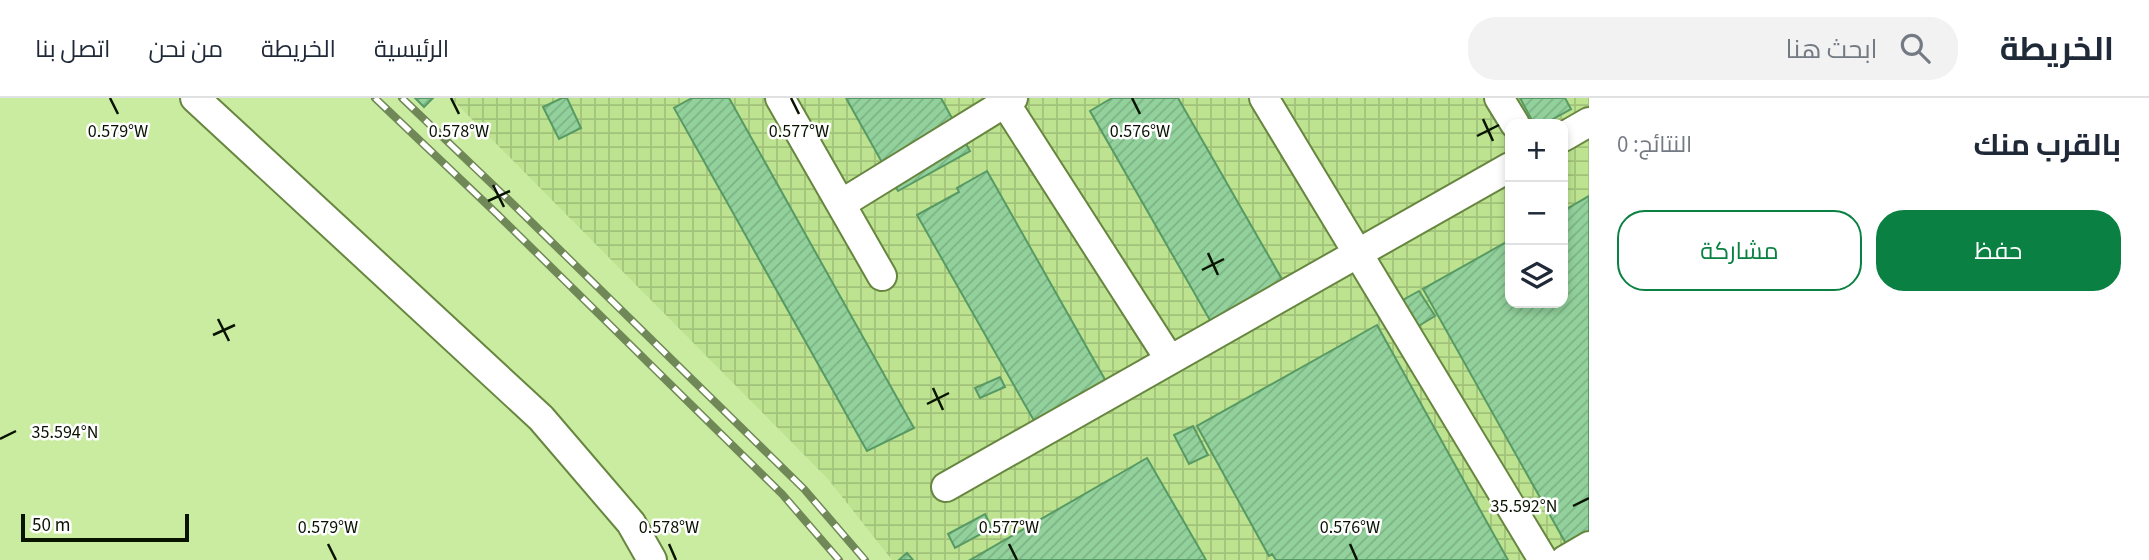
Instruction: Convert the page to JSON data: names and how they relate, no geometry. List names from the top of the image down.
{
  "scale_bar": "50 m",
  "page": {
    "header": "الخريطة",
    "search": "ابحث هنا",
    "nav": [
      "الرئيسية",
      "الخريطة",
      "من نحن",
      "اتصل بنا"
    ],
    "heading": ["بالقرب منك", "النتائج: 0"],
    "map_buttons": ["+", "−"],
    "buttons": ["حفظ", "مشاركة"],
    "scale": "50 m"
  },
  "coordinates": [
    "0.579°W",
    "0.577°W",
    "0.578°W",
    "0.576°W",
    "35.594°N",
    "35.592°N"
  ]
}
